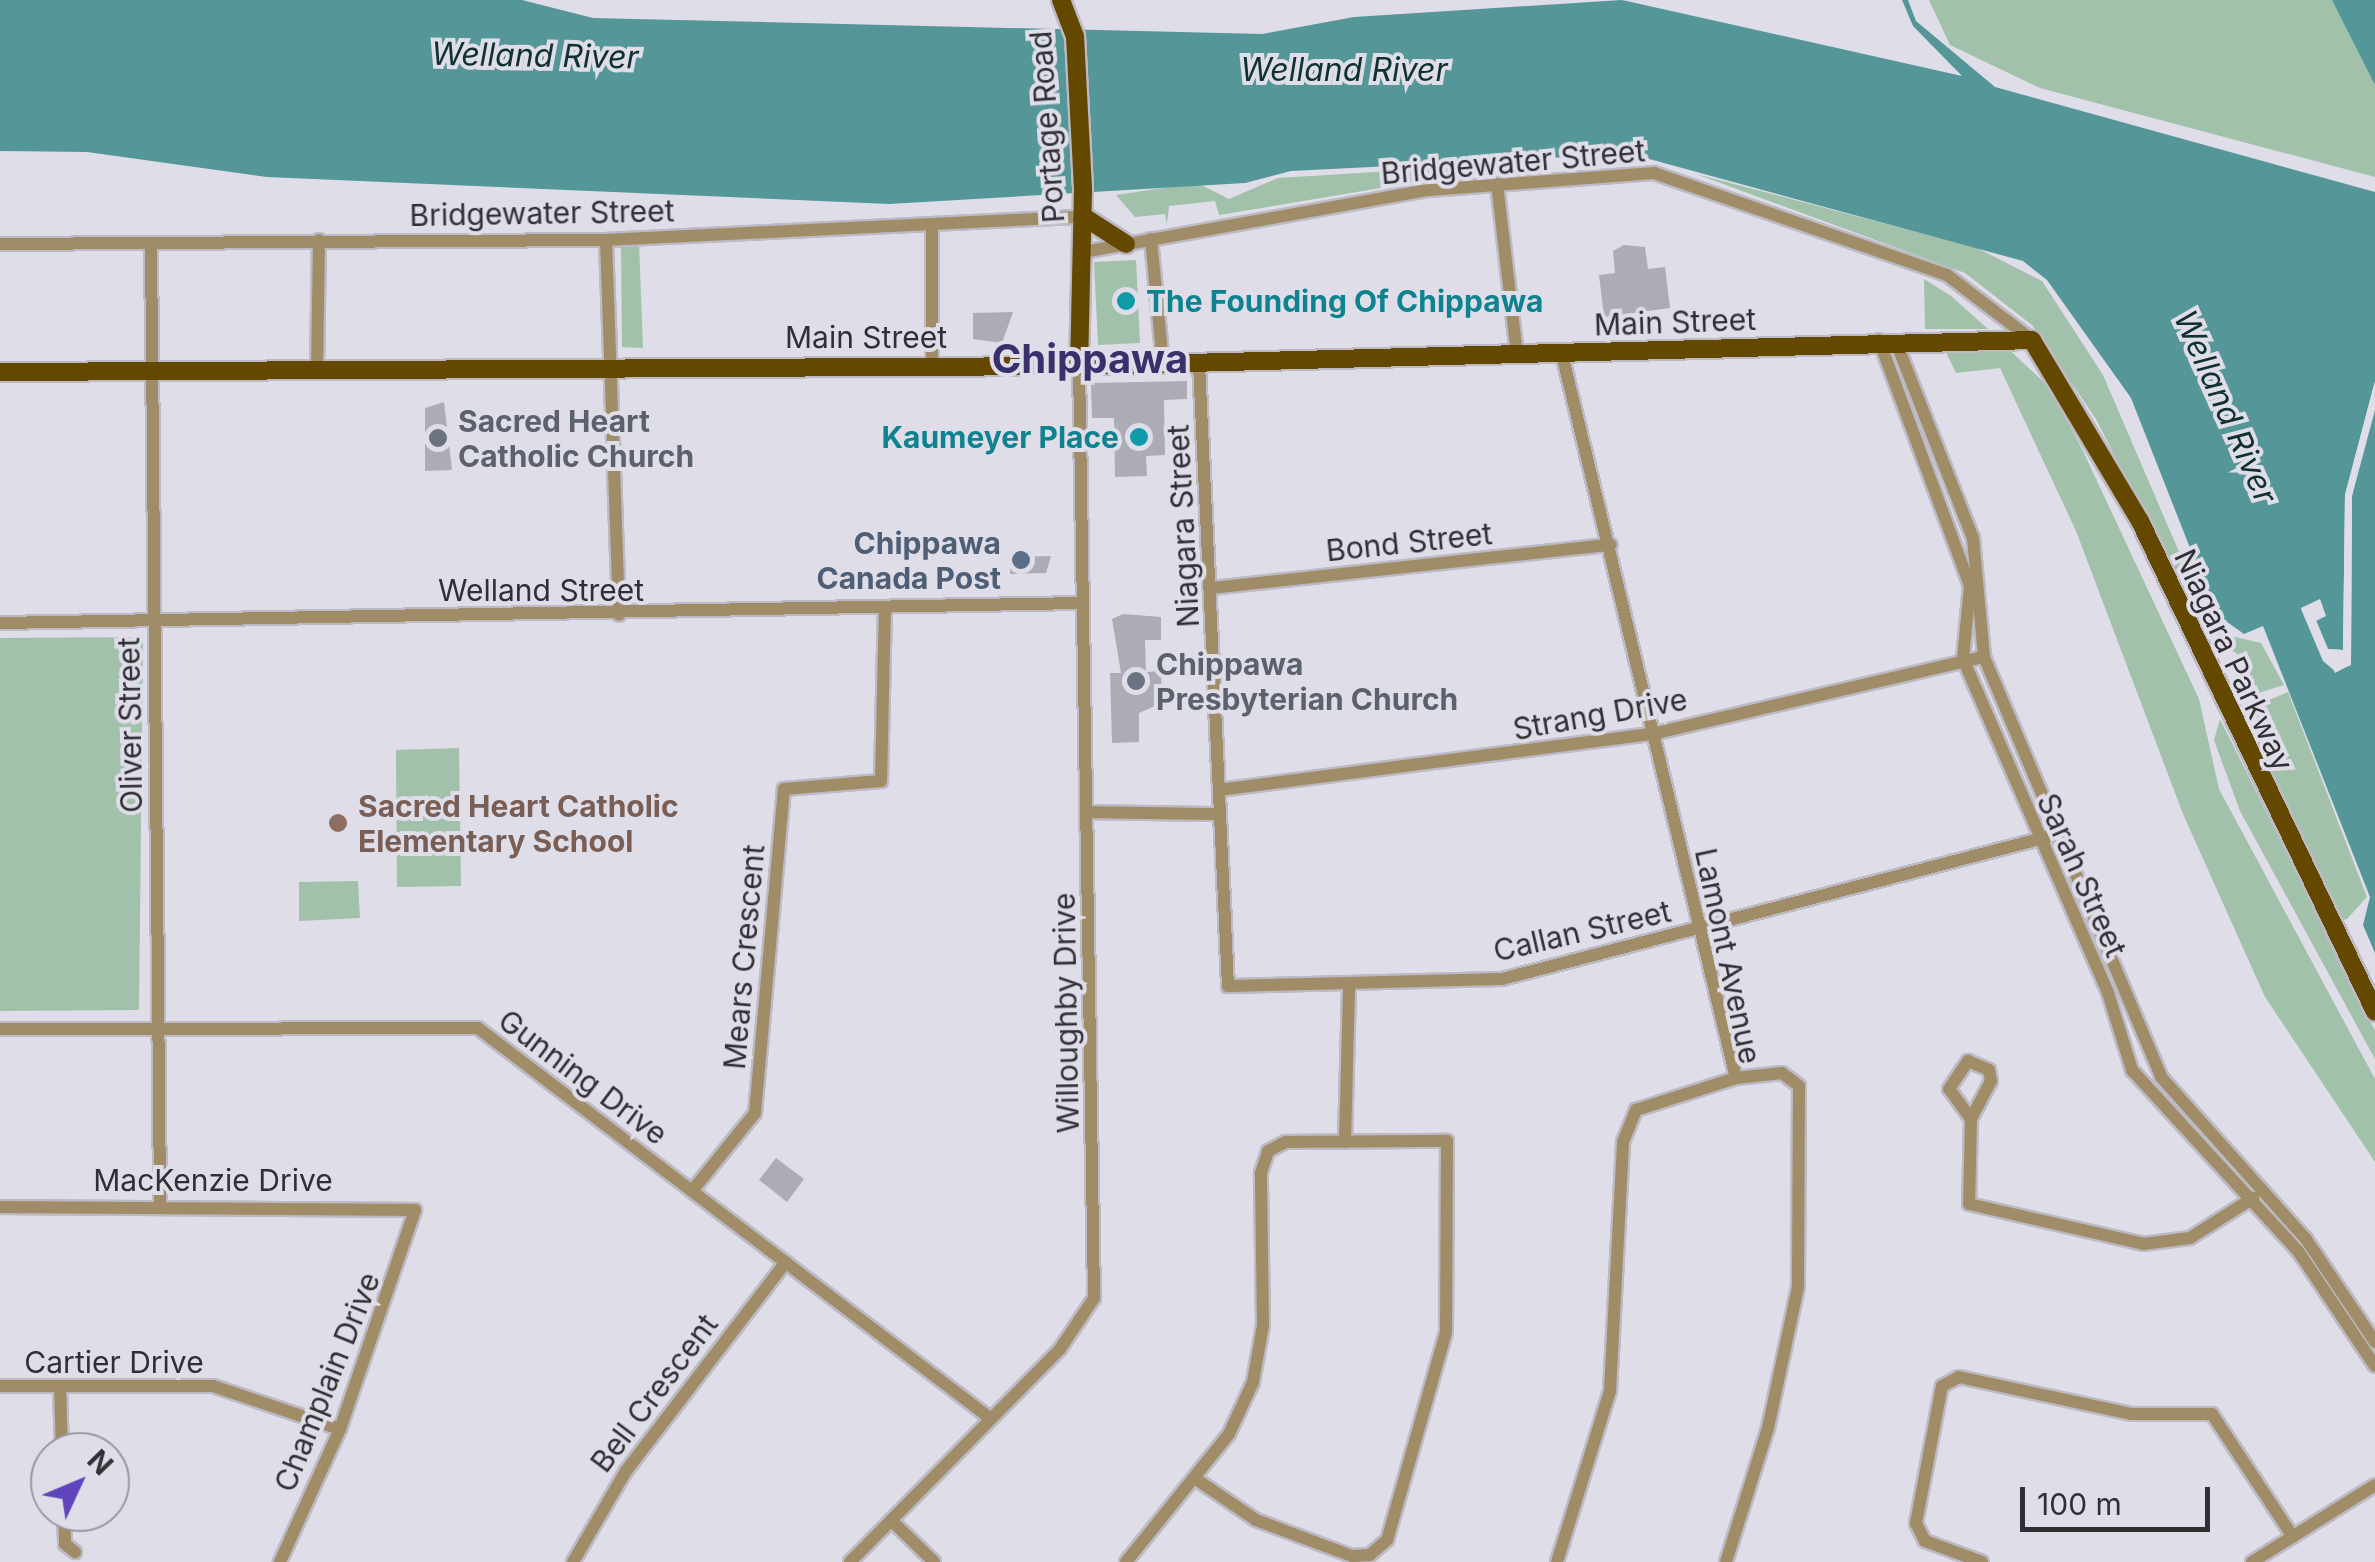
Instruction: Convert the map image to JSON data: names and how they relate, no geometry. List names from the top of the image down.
{
  "streets": {
    "main road": ["Portage Road", "Main Street", "Niagara Parkway"],
    "street": [
      "Bridgewater Street",
      "Niagara Street",
      "Bond Street",
      "Welland Street",
      "Strang Drive",
      "Oliver Street",
      "Sarah Street",
      "Callan Street",
      "Lamont Avenue",
      "Mears Crescent",
      "Willoughby Drive",
      "Gunning Drive",
      "MacKenzie Drive",
      "Cartier Drive",
      "Champlain Drive",
      "Bell Crescent"
    ]
  },
  "crossings": [
    ["Portage Road", "Bridgewater Street"],
    ["Portage Road", "Main Street"],
    ["Portage Road", "Willoughby Drive"],
    ["Bridgewater Street", "Main Street"],
    ["Bridgewater Street", "Niagara Parkway"],
    ["Bridgewater Street", "Oliver Street"],
    ["Main Street", "Niagara Street"],
    ["Main Street", "Niagara Parkway"],
    ["Main Street", "Oliver Street"],
    ["Main Street", "Sarah Street"],
    ["Main Street", "Lamont Avenue"],
    ["Main Street", "Willoughby Drive"],
    ["Niagara Street", "Bond Street"],
    ["Niagara Street", "Strang Drive"],
    ["Niagara Street", "Callan Street"],
    ["Bond Street", "Lamont Avenue"],
    ["Welland Street", "Oliver Street"],
    ["Welland Street", "Mears Crescent"],
    ["Welland Street", "Willoughby Drive"],
    ["Strang Drive", "Sarah Street"],
    ["Strang Drive", "Lamont Avenue"],
    ["Oliver Street", "Gunning Drive"],
    ["Oliver Street", "MacKenzie Drive"],
    ["Sarah Street", "Callan Street"],
    ["Callan Street", "Lamont Avenue"],
    ["Mears Crescent", "Gunning Drive"],
    ["Willoughby Drive", "Gunning Drive"],
    ["Gunning Drive", "Bell Crescent"],
    ["MacKenzie Drive", "Champlain Drive"],
    ["Cartier Drive", "Champlain Drive"]
  ],
  "districts": ["Chippawa"],
  "water": ["Welland River"],
  "places": [
    "The Founding Of Chippawa",
    "Kaumeyer Place",
    "Sacred Heart Catholic Church",
    "Chippawa Canada Post",
    "Chippawa Presbyterian Church",
    "Sacred Heart Catholic Elementary School"
  ],
  "scale_bar": "100 m",
  "north": "top right"
}
